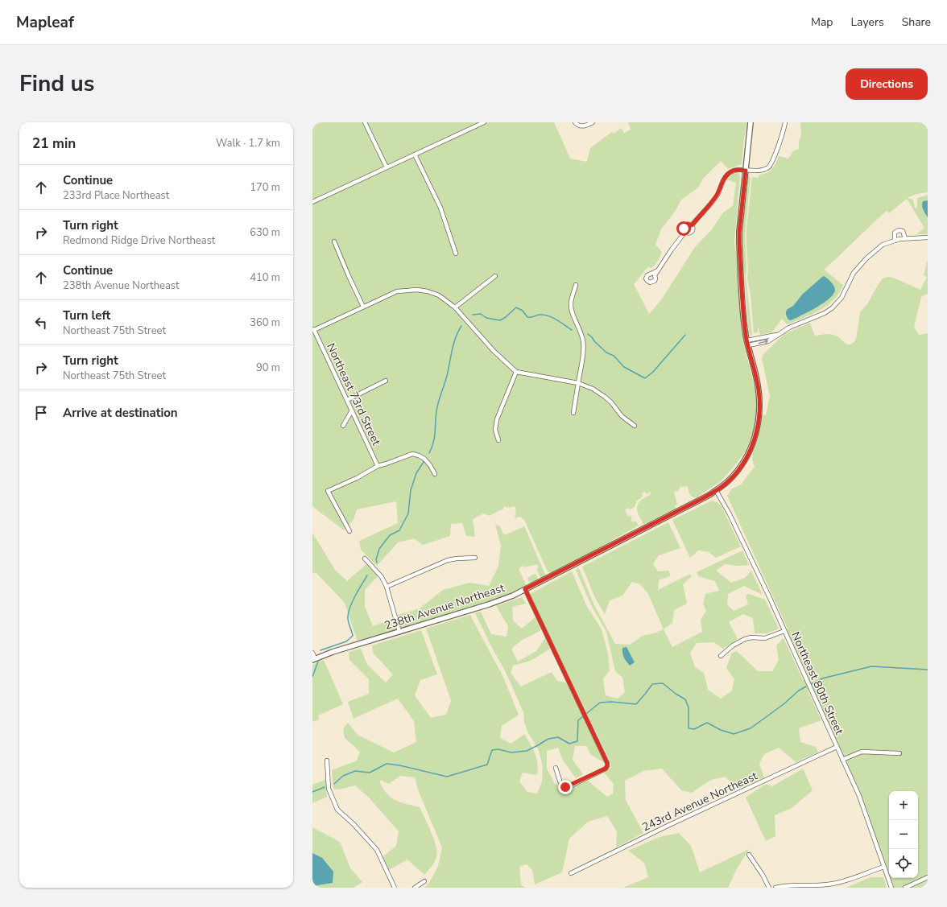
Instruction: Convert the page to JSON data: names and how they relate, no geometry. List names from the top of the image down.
{
  "streets": {
    "street": [
      "Northeast 73rd Street",
      "238th Avenue Northeast",
      "Northeast 80th Street",
      "243rd Avenue Northeast"
    ]
  },
  "crossings": [
    ["238th Avenue Northeast", "Northeast 80th Street"],
    ["Northeast 80th Street", "243rd Avenue Northeast"]
  ],
  "page": {
    "header": "Mapleaf",
    "nav": ["Map", "Layers", "Share"],
    "title": "Find us",
    "buttons": "Directions",
    "heading": ["21 min", "Walk · 1.7 km"],
    "list": [
      ["Continue", "233rd Place Northeast", "170 m"],
      ["Turn right", "Redmond Ridge Drive Northeast", "630 m"],
      ["Continue", "238th Avenue Northeast", "410 m"],
      ["Turn left", "Northeast 75th Street", "360 m"],
      ["Turn right", "Northeast 75th Street", "90 m"],
      "Arrive at destination"
    ],
    "map_buttons": ["+", "−"]
  }
}
